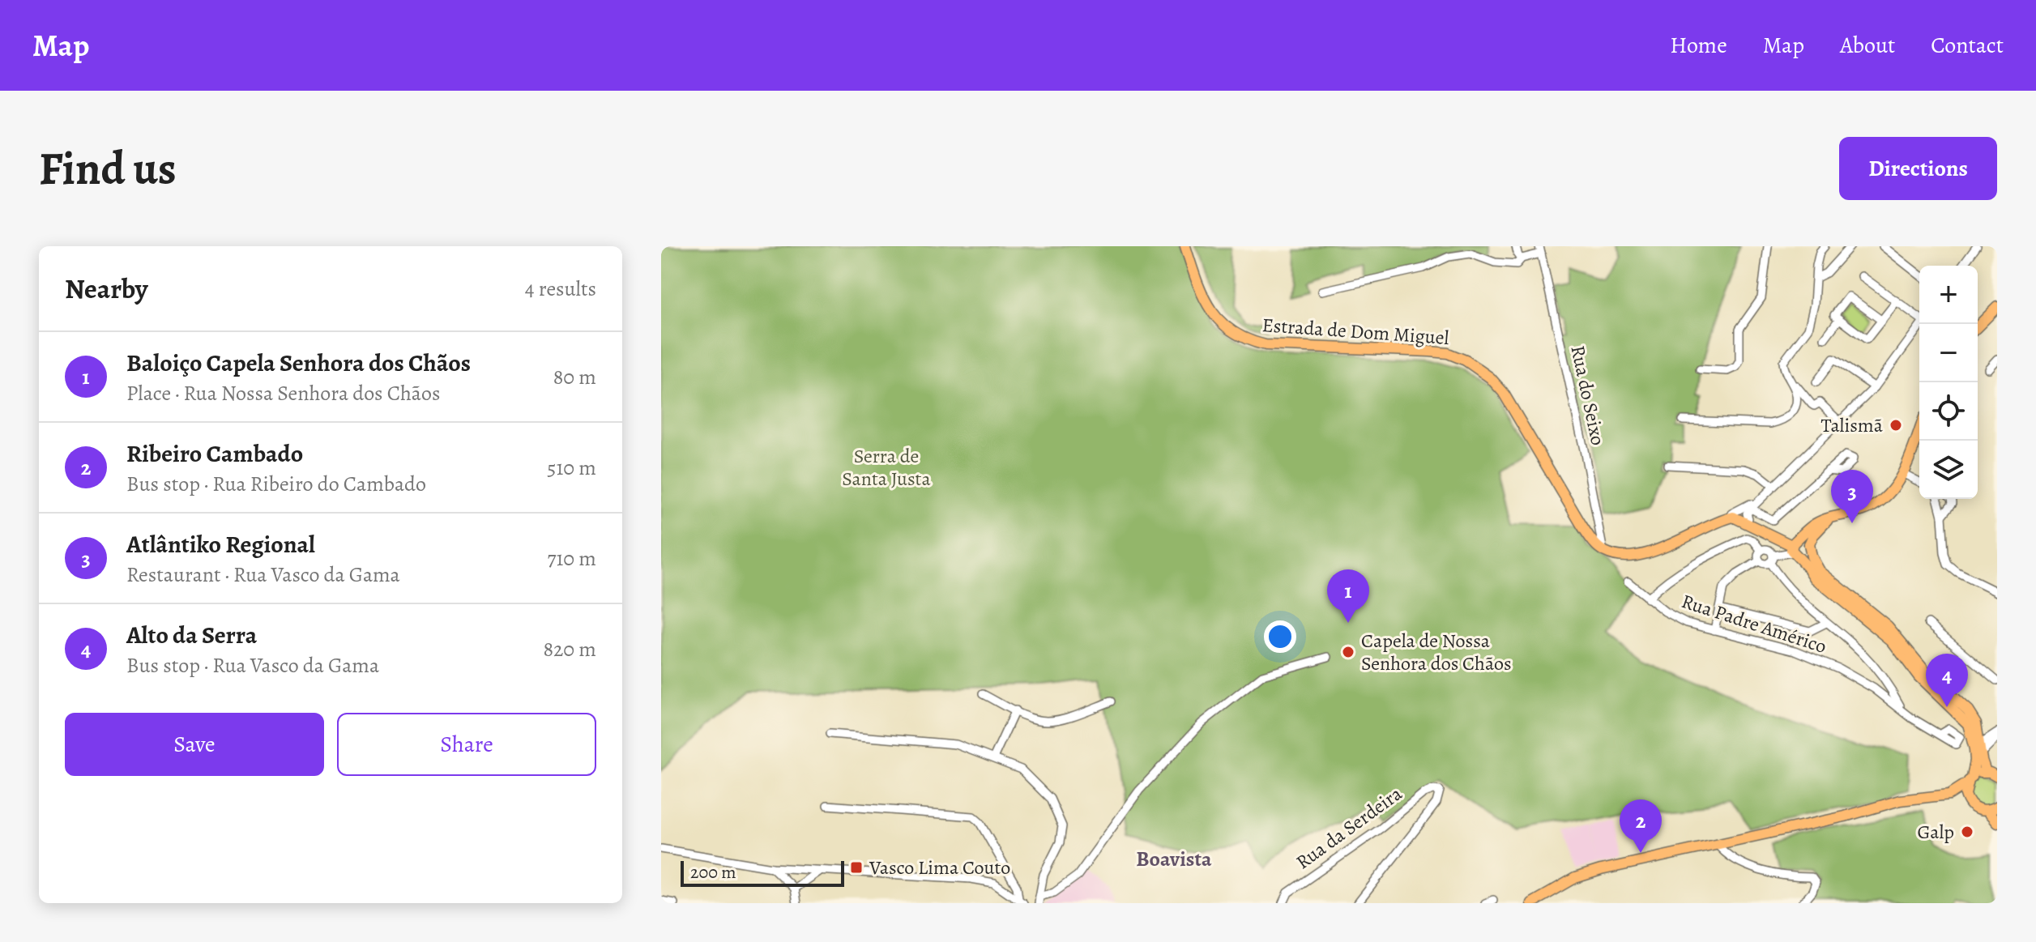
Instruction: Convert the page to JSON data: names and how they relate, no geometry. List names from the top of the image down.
{
  "streets": {
    "main road": ["Estrada de Dom Miguel"],
    "street": ["Rua do Seixo", "Rua Padre Américo", "Rua da Serdeira"]
  },
  "crossings": [
    ["Estrada de Dom Miguel", "Rua do Seixo"]
  ],
  "districts": ["Boavista"],
  "parks": ["Serra de Santa Justa"],
  "places": {
    "other": ["Talismã", "Capela de Nossa Senhora dos Chãos", "Galp"],
    "transit": ["Vasco Lima Couto"]
  },
  "scale_bar": "200 m",
  "page": {
    "header": "Map",
    "nav": [
      "Home",
      "Map",
      "About",
      "Contact"
    ],
    "buttons": [
      "Directions",
      ["Save", "Share"]
    ],
    "title": "Find us",
    "heading": ["Nearby", "4 results"],
    "map_buttons": ["+", "−"],
    "list": [
      {
        "mark": "1",
        "name": "Baloiço Capela Senhora dos Chãos",
        "note": "Place · Rua Nossa Senhora dos Chãos",
        "value": "80 m"
      },
      {
        "mark": "2",
        "name": "Ribeiro Cambado",
        "note": "Bus stop · Rua Ribeiro do Cambado",
        "value": "510 m"
      },
      {
        "mark": "3",
        "name": "Atlântiko Regional",
        "note": "Restaurant · Rua Vasco da Gama",
        "value": "710 m"
      },
      {
        "mark": "4",
        "name": "Alto da Serra",
        "note": "Bus stop · Rua Vasco da Gama",
        "value": "820 m"
      }
    ],
    "pins": [
      "3",
      "1",
      "4",
      "2"
    ],
    "scale": "200 m"
  }
}
